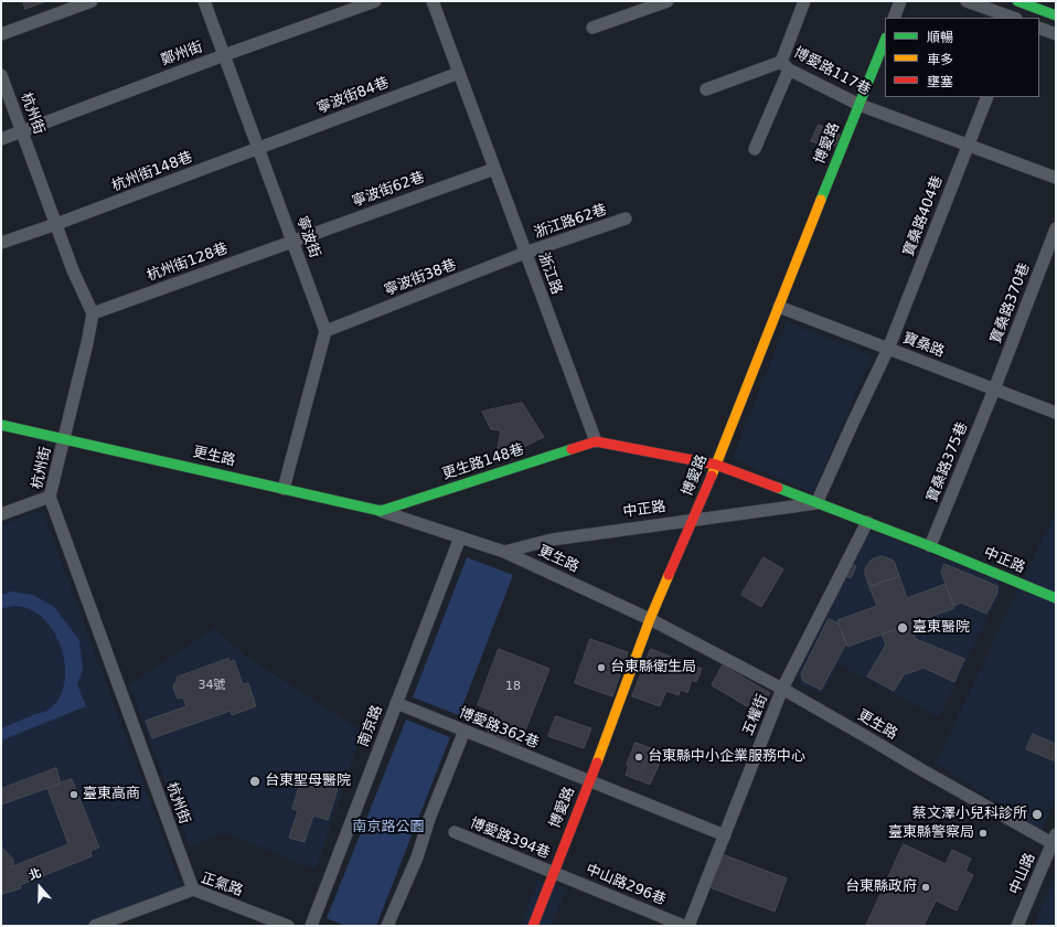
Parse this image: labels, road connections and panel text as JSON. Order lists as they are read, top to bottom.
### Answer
{
  "streets": {
    "street": [
      "鄭州街",
      "博愛路117巷",
      "寧波街84巷",
      "杭州街",
      "博愛路",
      "杭州街148巷",
      "寧波街62巷",
      "寶桑路404巷",
      "浙江路62巷",
      "寧波街",
      "杭州街128巷",
      "浙江路",
      "寧波街38巷",
      "寶桑路370巷",
      "寶桑路",
      "更生路",
      "更生路148巷",
      "寶桑路375巷",
      "中正路",
      "五權街",
      "南京路",
      "博愛路362巷",
      "博愛路394巷",
      "中山路",
      "正氣路",
      "中山路296巷"
    ]
  },
  "crossings": [
    ["鄭州街", "杭州街"],
    ["鄭州街", "寧波街"],
    ["博愛路117巷", "博愛路"],
    ["博愛路117巷", "寶桑路404巷"],
    ["寧波街84巷", "杭州街148巷"],
    ["寧波街84巷", "寧波街"],
    ["寧波街84巷", "浙江路"],
    ["杭州街", "杭州街148巷"],
    ["杭州街", "杭州街128巷"],
    ["杭州街", "更生路"],
    ["杭州街", "正氣路"],
    ["博愛路", "寶桑路"],
    ["博愛路", "更生路"],
    ["博愛路", "中正路"],
    ["博愛路", "博愛路362巷"],
    ["博愛路", "博愛路394巷"],
    ["博愛路", "中山路296巷"],
    ["杭州街148巷", "寧波街"],
    ["寧波街62巷", "寧波街"],
    ["寧波街62巷", "杭州街128巷"],
    ["寧波街62巷", "浙江路"],
    ["寶桑路404巷", "寶桑路"],
    ["寶桑路404巷", "中正路"],
    ["浙江路62巷", "浙江路"],
    ["浙江路62巷", "寧波街38巷"],
    ["寧波街", "杭州街128巷"],
    ["寧波街", "寧波街38巷"],
    ["浙江路", "寧波街38巷"],
    ["浙江路", "更生路148巷"],
    ["寶桑路370巷", "寶桑路"],
    ["寶桑路370巷", "寶桑路375巷"],
    ["寶桑路", "寶桑路375巷"],
    ["更生路", "更生路148巷"],
    ["更生路", "中正路"],
    ["更生路", "五權街"],
    ["更生路", "南京路"],
    ["更生路", "中山路"],
    ["寶桑路375巷", "中正路"],
    ["中正路", "五權街"],
    ["五權街", "博愛路362巷"],
    ["南京路", "博愛路362巷"],
    ["博愛路394巷", "中山路296巷"]
  ],
  "parks": ["南京路公園"],
  "places": [
    "臺東醫院",
    "台東縣衛生局",
    "台東縣中小企業服務中心",
    "台東聖母醫院",
    "臺東高商",
    "蔡文澤小兒科診所",
    "臺東縣警察局",
    "台東縣政府"
  ],
  "house_numbers": ["34號", "18"],
  "legend": ["順暢", "車多", "壅塞"],
  "north": "top"
}
